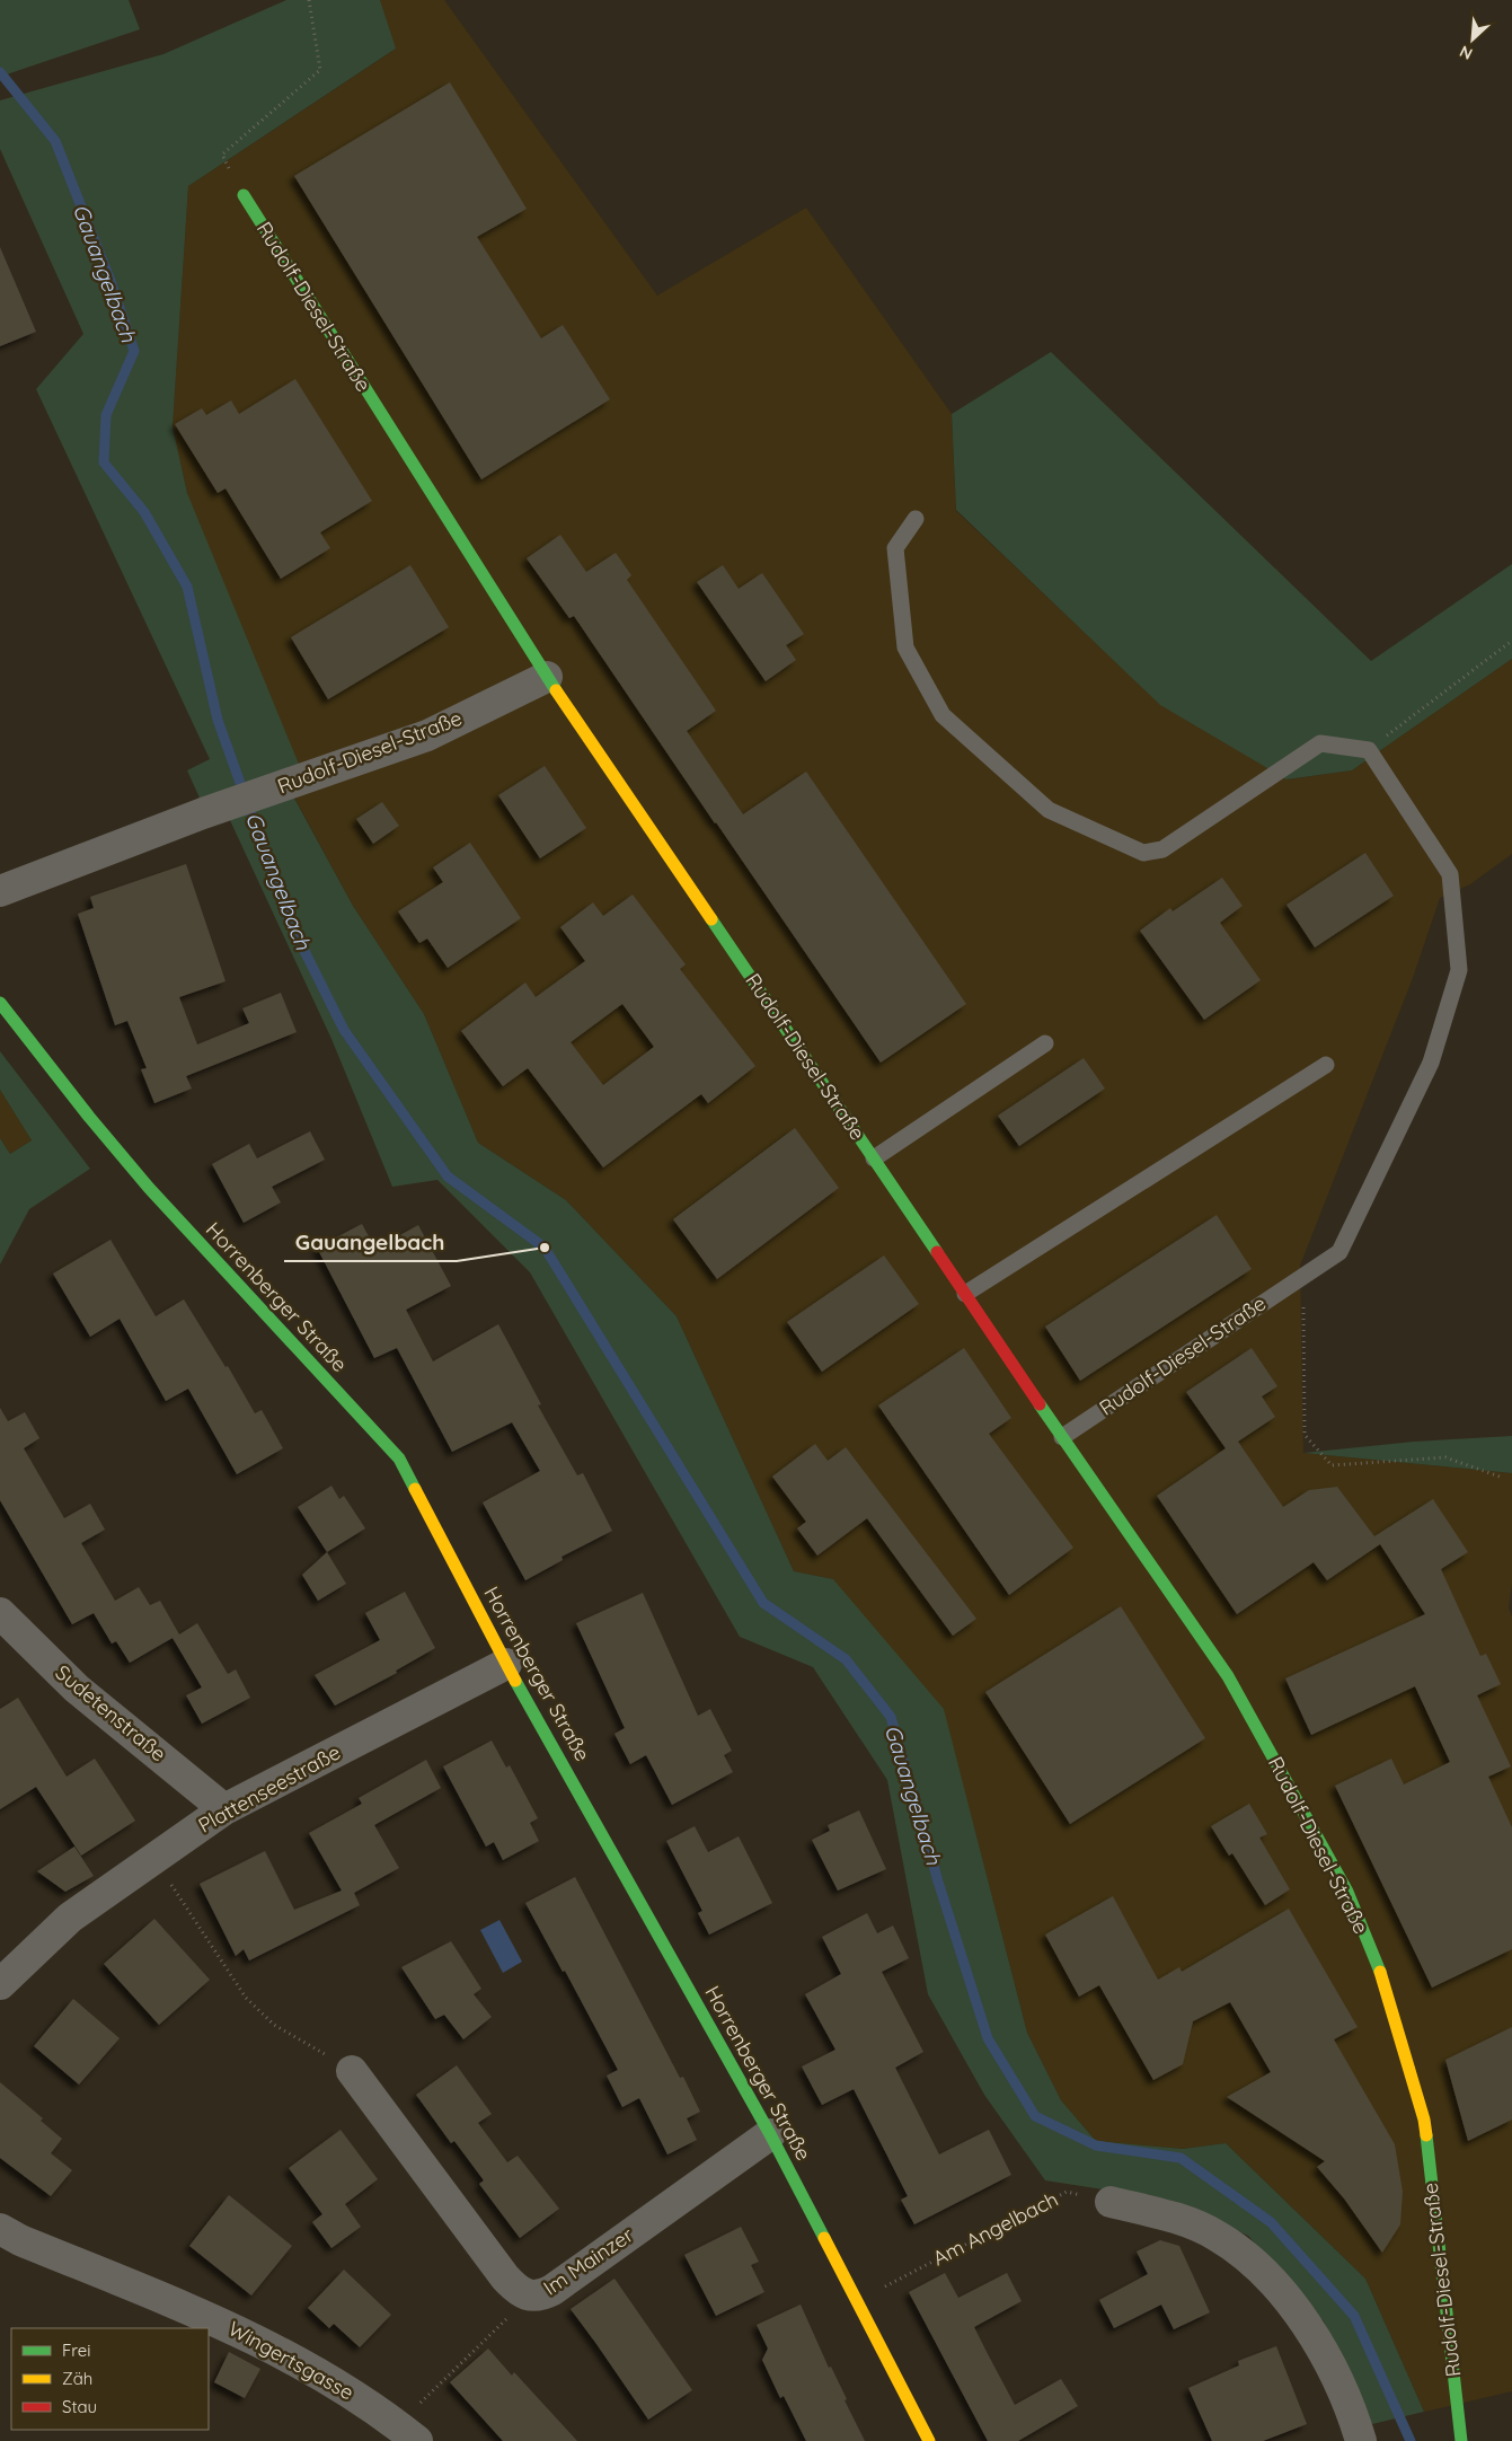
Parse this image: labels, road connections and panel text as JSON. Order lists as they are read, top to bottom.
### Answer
{
  "streets": {
    "street": [
      "Rudolf-Diesel-Straße",
      "Horrenberger Straße",
      "Sudetenstraße",
      "Plattenseestraße",
      "Im Mainzer",
      "Wingertsgasse"
    ],
    "path": ["Am Angelbach"]
  },
  "crossings": [
    ["Horrenberger Straße", "Plattenseestraße"],
    ["Horrenberger Straße", "Am Angelbach"],
    ["Horrenberger Straße", "Im Mainzer"],
    ["Sudetenstraße", "Plattenseestraße"]
  ],
  "water": ["Gauangelbach"],
  "places": ["Gauangelbach"],
  "legend": ["Frei", "Zäh", "Stau"],
  "north": "bottom left"
}
